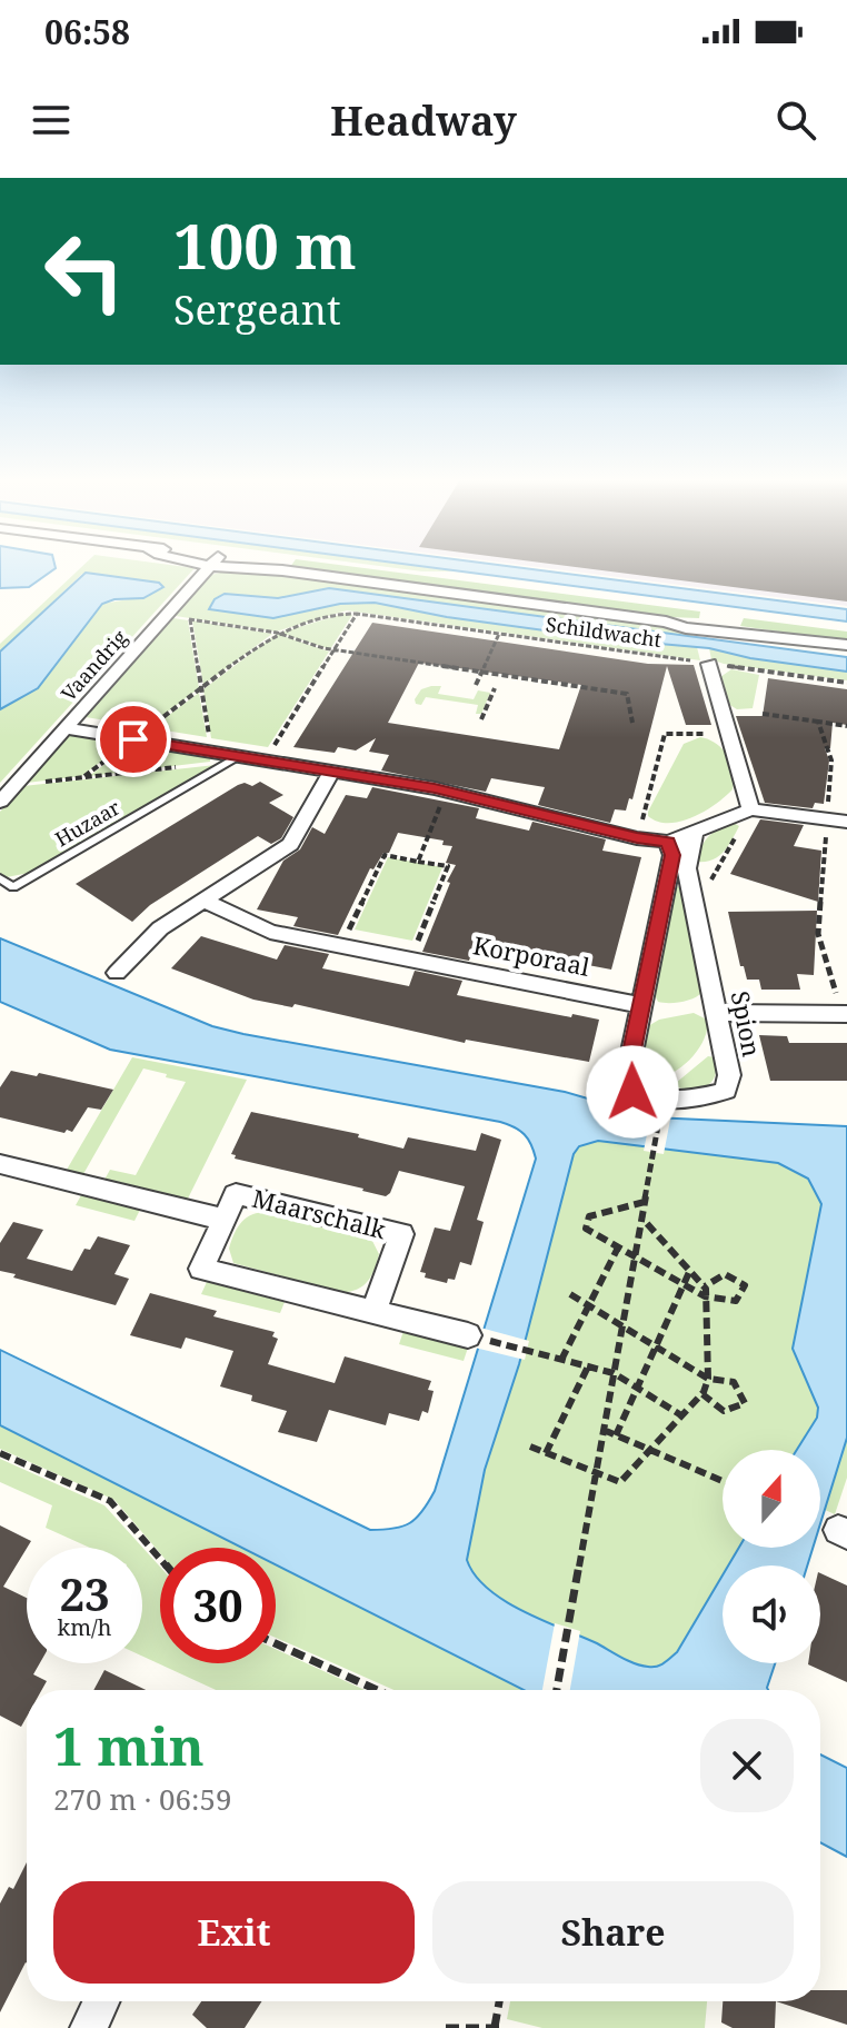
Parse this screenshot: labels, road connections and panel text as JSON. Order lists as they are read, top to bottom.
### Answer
{
  "streets": {
    "street": [
      "Vaandrig",
      "Korporaal",
      "Spion",
      "Maarschalk"
    ],
    "lane": ["Huzaar"],
    "path": ["Schildwacht"]
  },
  "crossings": [
    ["Korporaal", "Spion"]
  ],
  "north": "top",
  "page": {
    "status": "06:58",
    "header": "Headway",
    "turn": ["100 m", "Sergeant"],
    "speed": "23 km/h",
    "limit": "30",
    "heading": ["1 min", "270 m · 06:59"],
    "buttons": ["Exit", "Share"]
  }
}
